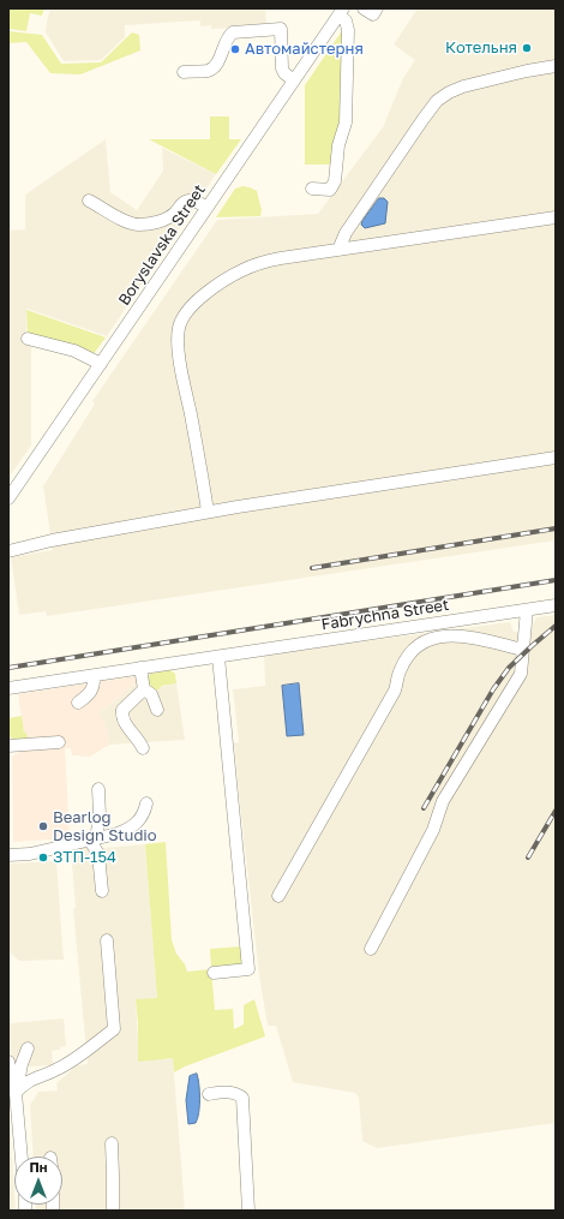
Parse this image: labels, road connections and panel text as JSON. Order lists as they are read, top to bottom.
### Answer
{
  "streets": {
    "street": ["Boryslavska Street", "Fabrychna Street"]
  },
  "places": [
    "Котельня",
    "Автомайстерня",
    "Bearlog Design Studio",
    "ЗТП-154"
  ],
  "north": "top"
}
